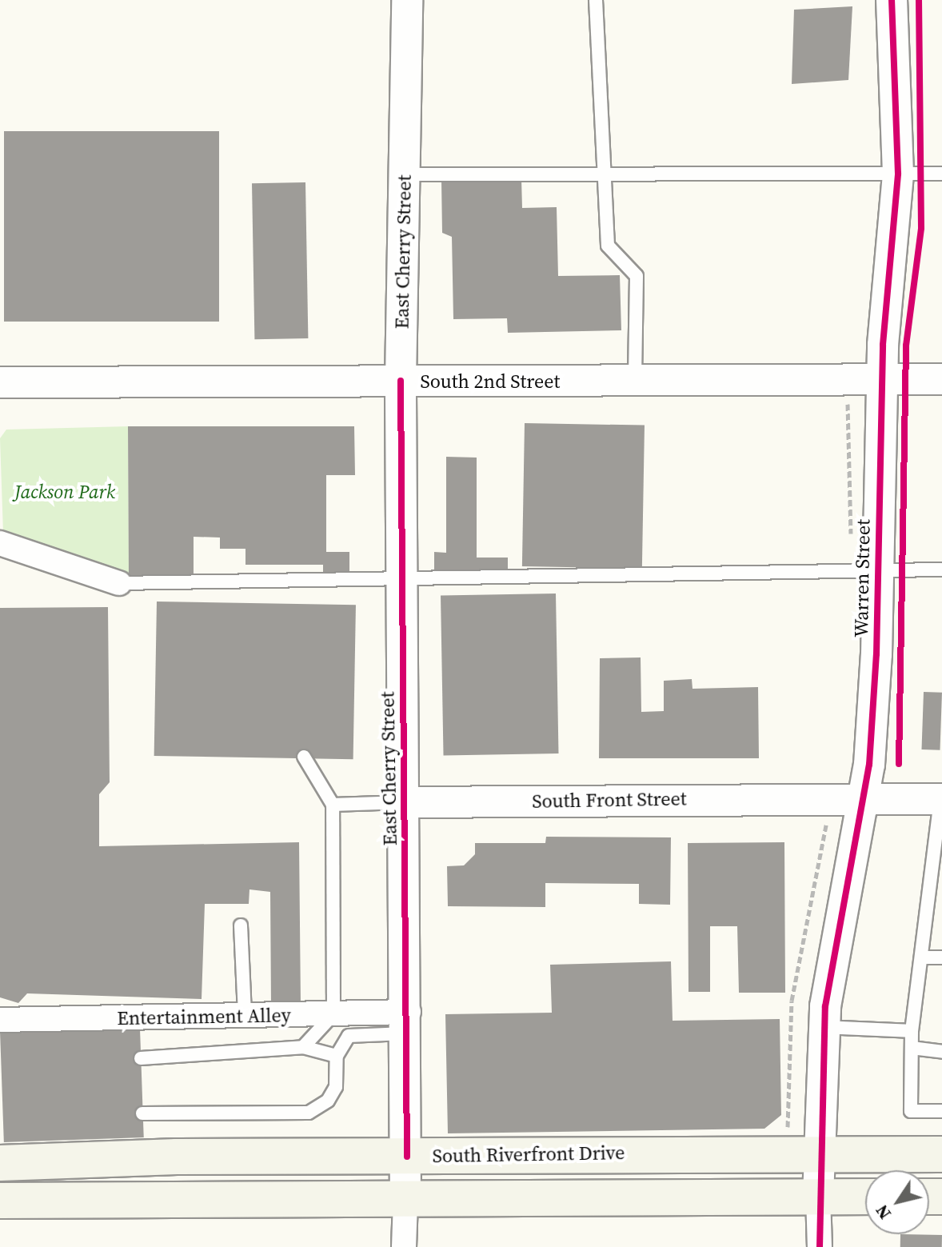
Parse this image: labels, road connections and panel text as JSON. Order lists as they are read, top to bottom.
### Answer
{
  "streets": {
    "main road": ["South Riverfront Drive"],
    "street": [
      "East Cherry Street",
      "South 2nd Street",
      "Warren Street",
      "South Front Street",
      "Entertainment Alley"
    ]
  },
  "crossings": [
    ["East Cherry Street", "South 2nd Street"],
    ["East Cherry Street", "South Front Street"],
    ["East Cherry Street", "Entertainment Alley"],
    ["East Cherry Street", "South Riverfront Drive"],
    ["South 2nd Street", "Warren Street"],
    ["Warren Street", "South Front Street"],
    ["Warren Street", "South Riverfront Drive"]
  ],
  "parks": ["Jackson Park"],
  "north": "bottom left"
}
